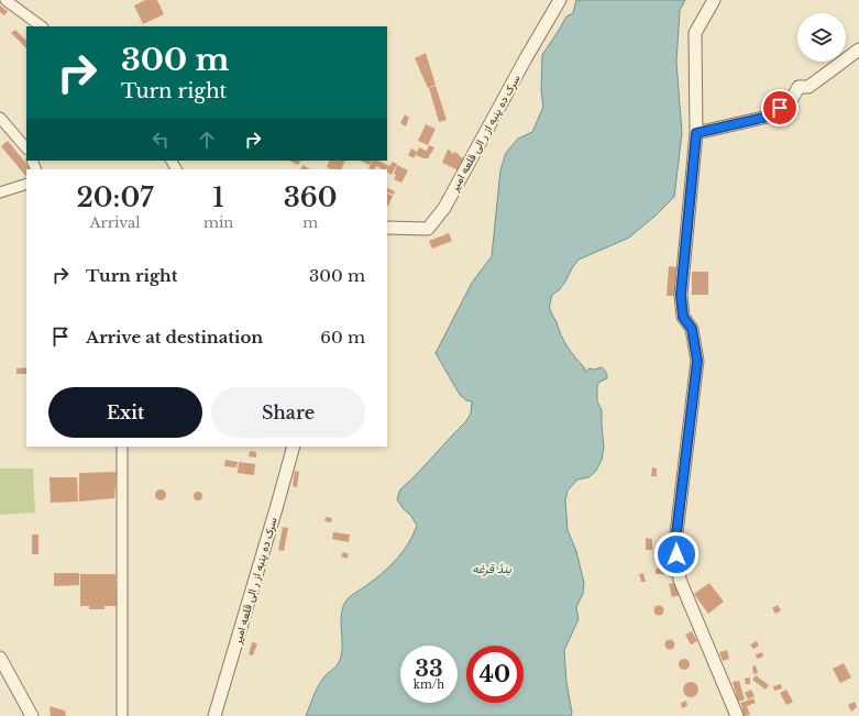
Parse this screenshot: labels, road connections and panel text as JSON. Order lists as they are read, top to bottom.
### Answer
{
  "streets": {
    "street": ["سرک ده پنبه از ر الی قلعه امیر"]
  },
  "water": ["بندٔ قرغه"],
  "page": {
    "turn": ["300 m", "Turn right"],
    "eta": [
      "20:07",
      "Arrival",
      "1",
      "min",
      "360",
      "m"
    ],
    "list": [
      {
        "name": "Turn right",
        "value": "300 m"
      },
      {
        "name": "Arrive at destination",
        "value": "60 m"
      }
    ],
    "buttons": ["Exit", "Share"],
    "speed": "33 km/h",
    "limit": "40"
  }
}
